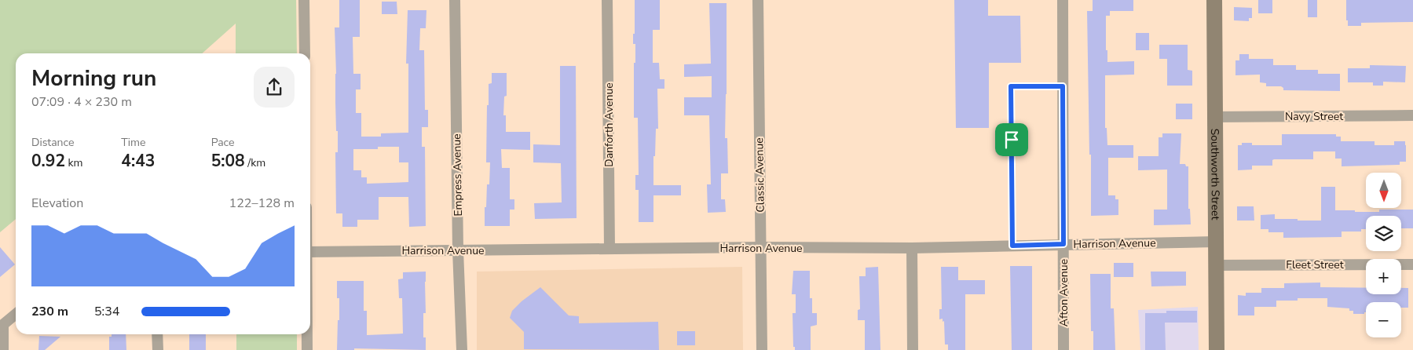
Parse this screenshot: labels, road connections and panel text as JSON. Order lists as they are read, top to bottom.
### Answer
{
  "streets": {
    "main road": ["Southworth Street"],
    "street": [
      "Navy Street",
      "Danforth Avenue",
      "Empress Avenue",
      "Classic Avenue",
      "Harrison Avenue",
      "Fleet Street",
      "Afton Avenue"
    ]
  },
  "crossings": [
    ["Navy Street", "Southworth Street"],
    ["Danforth Avenue", "Harrison Avenue"],
    ["Empress Avenue", "Harrison Avenue"],
    ["Classic Avenue", "Harrison Avenue"],
    ["Southworth Street", "Harrison Avenue"],
    ["Southworth Street", "Fleet Street"],
    ["Harrison Avenue", "Afton Avenue"]
  ],
  "north": "bottom",
  "page": {
    "heading": ["Morning run", "07:09 · 4 × 230 m"],
    "stats": [
      ["Distance", "0.92 km"],
      ["Time", "4:43"],
      ["Pace", "5:08 /km"]
    ],
    "map_buttons": ["+", "−"],
    "chart": ["Elevation", "122–128 m"],
    "list": [
      {
        "name": "230 m",
        "note": "5:34"
      }
    ]
  }
}
